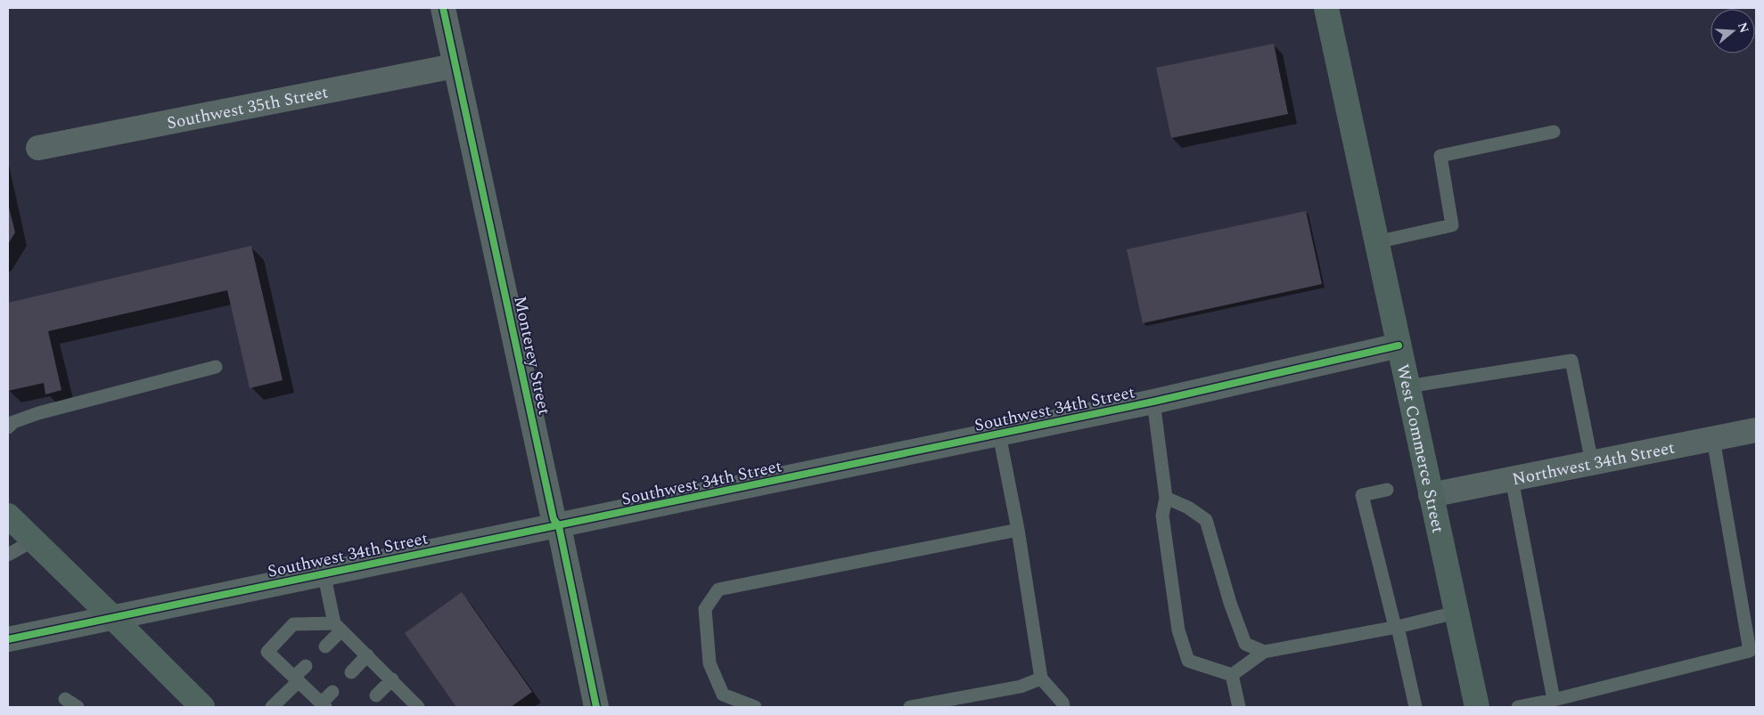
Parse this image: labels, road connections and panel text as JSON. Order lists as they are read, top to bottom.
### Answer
{
  "streets": {
    "main road": ["West Commerce Street"],
    "street": [
      "Southwest 35th Street",
      "Monterey Street",
      "Southwest 34th Street",
      "Northwest 34th Street"
    ]
  },
  "crossings": [
    ["Southwest 35th Street", "Monterey Street"],
    ["Monterey Street", "Southwest 34th Street"],
    ["Southwest 34th Street", "West Commerce Street"],
    ["West Commerce Street", "Northwest 34th Street"]
  ],
  "north": "right"
}
